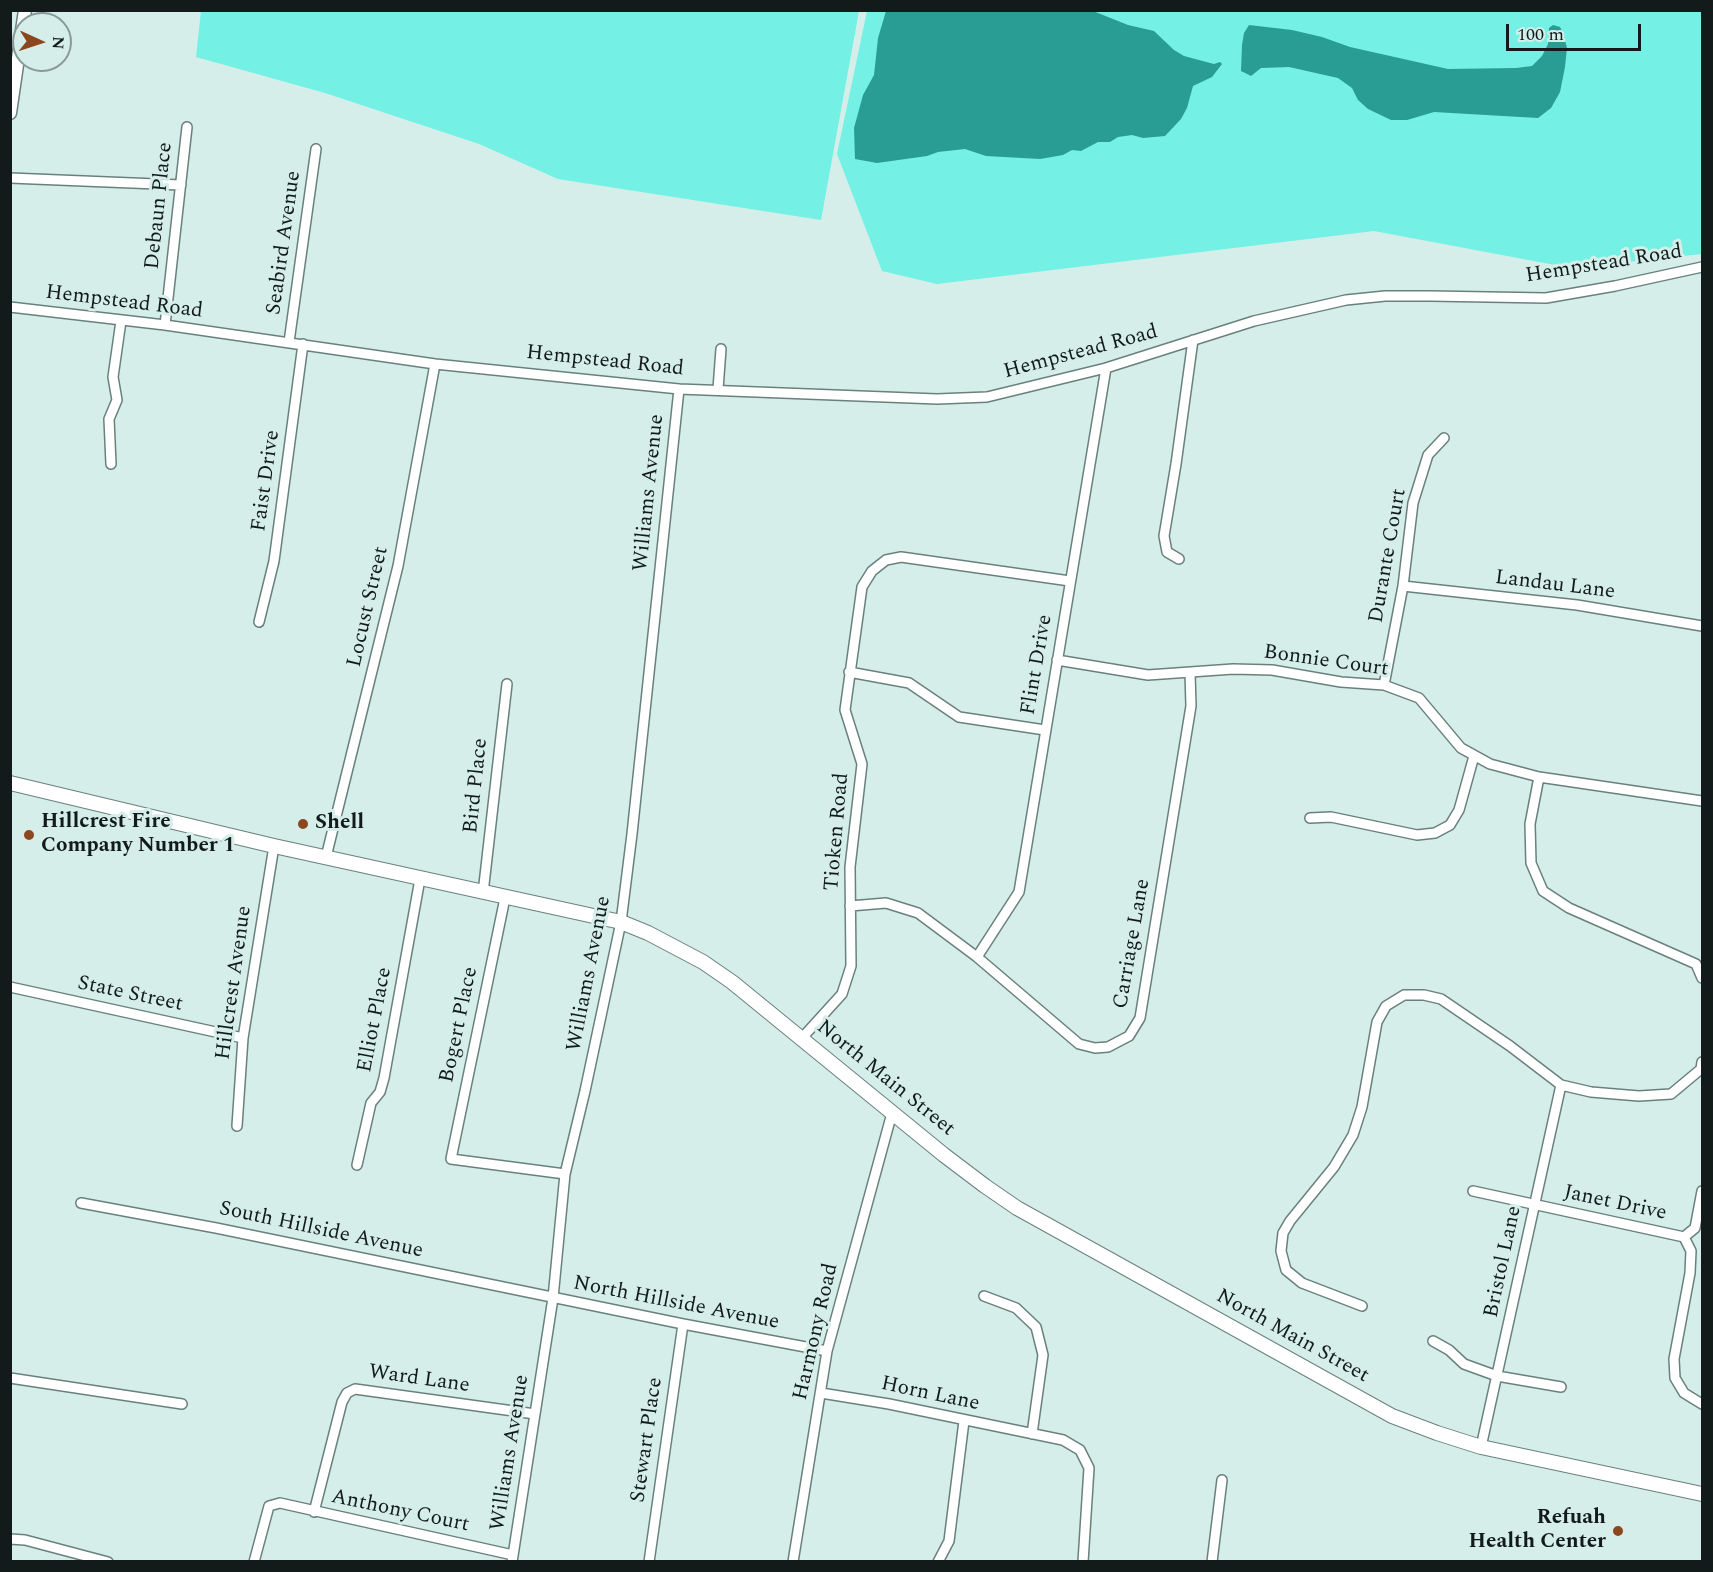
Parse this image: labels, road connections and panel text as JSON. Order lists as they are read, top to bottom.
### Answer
{
  "streets": {
    "main road": ["North Main Street"],
    "street": [
      "Debaun Place",
      "Seabird Avenue",
      "Hempstead Road",
      "Faist Drive",
      "Williams Avenue",
      "Durante Court",
      "Landau Lane",
      "Locust Street",
      "Bonnie Court",
      "Flint Drive",
      "Bird Place",
      "Tioken Road",
      "Carriage Lane",
      "Hillcrest Avenue",
      "State Street",
      "Elliot Place",
      "Bogert Place",
      "Janet Drive",
      "South Hillside Avenue",
      "Bristol Lane",
      "North Hillside Avenue",
      "Harmony Road",
      "Ward Lane",
      "Horn Lane",
      "Stewart Place",
      "Anthony Court"
    ]
  },
  "crossings": [
    ["Debaun Place", "Hempstead Road"],
    ["Seabird Avenue", "Hempstead Road"],
    ["Hempstead Road", "Faist Drive"],
    ["Hempstead Road", "Williams Avenue"],
    ["Hempstead Road", "Locust Street"],
    ["Hempstead Road", "Flint Drive"],
    ["Williams Avenue", "Bogert Place"],
    ["Williams Avenue", "North Main Street"],
    ["Williams Avenue", "South Hillside Avenue"],
    ["Williams Avenue", "North Hillside Avenue"],
    ["Williams Avenue", "Ward Lane"],
    ["Williams Avenue", "Anthony Court"],
    ["Durante Court", "Landau Lane"],
    ["Durante Court", "Bonnie Court"],
    ["Locust Street", "North Main Street"],
    ["Bonnie Court", "Flint Drive"],
    ["Bonnie Court", "Carriage Lane"],
    ["Flint Drive", "Tioken Road"],
    ["Flint Drive", "Carriage Lane"],
    ["Bird Place", "North Main Street"],
    ["Tioken Road", "Carriage Lane"],
    ["Tioken Road", "North Main Street"],
    ["Hillcrest Avenue", "State Street"],
    ["Hillcrest Avenue", "North Main Street"],
    ["Elliot Place", "North Main Street"],
    ["Bogert Place", "North Main Street"],
    ["North Main Street", "Bristol Lane"],
    ["North Main Street", "Harmony Road"],
    ["Janet Drive", "Bristol Lane"],
    ["South Hillside Avenue", "North Hillside Avenue"],
    ["North Hillside Avenue", "Harmony Road"],
    ["North Hillside Avenue", "Stewart Place"],
    ["Harmony Road", "Horn Lane"],
    ["Ward Lane", "Anthony Court"]
  ],
  "places": ["Shell", "Hillcrest Fire Company Number 1", "Refuah Health Center"],
  "scale_bar": "100 m",
  "north": "right"
}
